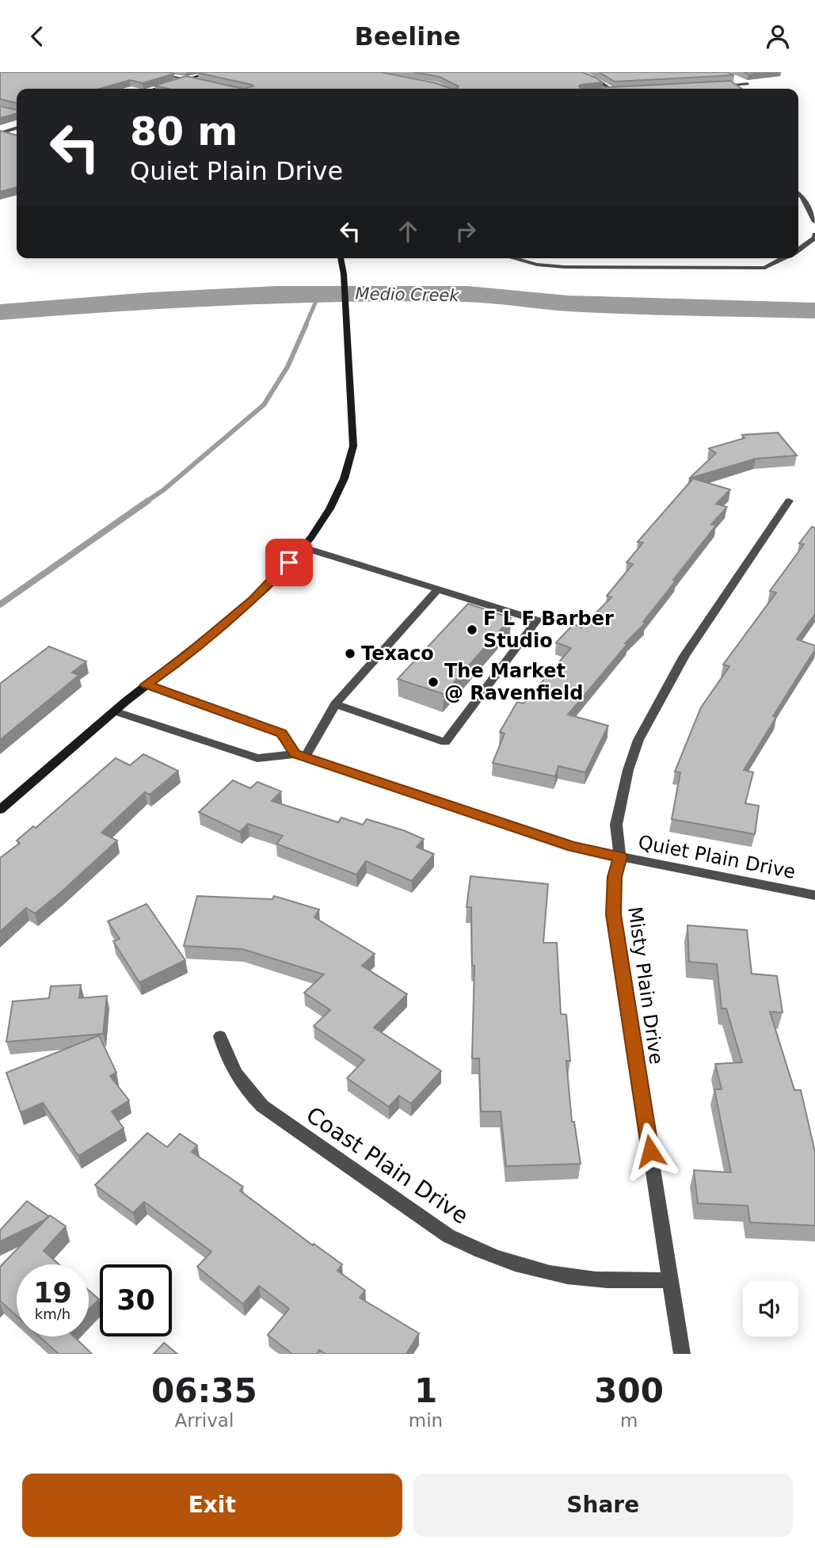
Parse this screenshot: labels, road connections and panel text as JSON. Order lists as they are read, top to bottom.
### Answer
{
  "streets": {
    "street": ["Quiet Plain Drive", "Misty Plain Drive", "Coast Plain Drive"]
  },
  "crossings": [
    ["Quiet Plain Drive", "Misty Plain Drive"],
    ["Misty Plain Drive", "Coast Plain Drive"]
  ],
  "water": ["Medio Creek"],
  "places": ["F L F Barber Studio", "Texaco", "The Market @ Ravenfield"],
  "page": {
    "header": "Beeline",
    "turn": ["80 m", "Quiet Plain Drive"],
    "speed": "19 km/h",
    "limit": "30",
    "eta": [
      "06:35",
      "Arrival",
      "1",
      "min",
      "300",
      "m"
    ],
    "buttons": ["Exit", "Share"]
  }
}
